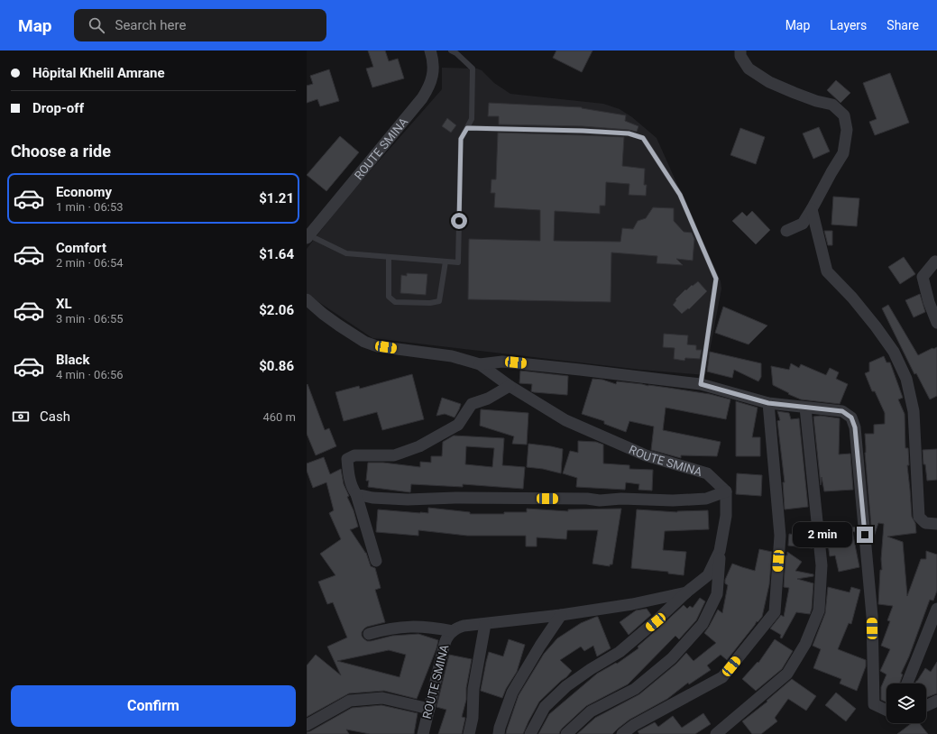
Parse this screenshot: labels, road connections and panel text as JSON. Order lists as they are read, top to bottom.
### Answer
{
  "streets": {
    "street": ["ROUTE SMINA"]
  },
  "page": {
    "header": "Map",
    "search": "Search here",
    "nav": ["Map", "Layers", "Share"],
    "banner": ["Hôpital Khelil Amrane", "Drop-off"],
    "heading": "Choose a ride",
    "list": [
      {
        "name": "Economy",
        "note": "1 min · 06:53",
        "value": "$1.21"
      },
      {
        "name": "Comfort",
        "note": "2 min · 06:54",
        "value": "$1.64"
      },
      {
        "name": "XL",
        "note": "3 min · 06:55",
        "value": "$2.06"
      },
      {
        "name": "Black",
        "note": "4 min · 06:56",
        "value": "$0.86"
      }
    ],
    "pay": ["Cash", "460 m"],
    "bubble": "2 min",
    "buttons": "Confirm"
  }
}
